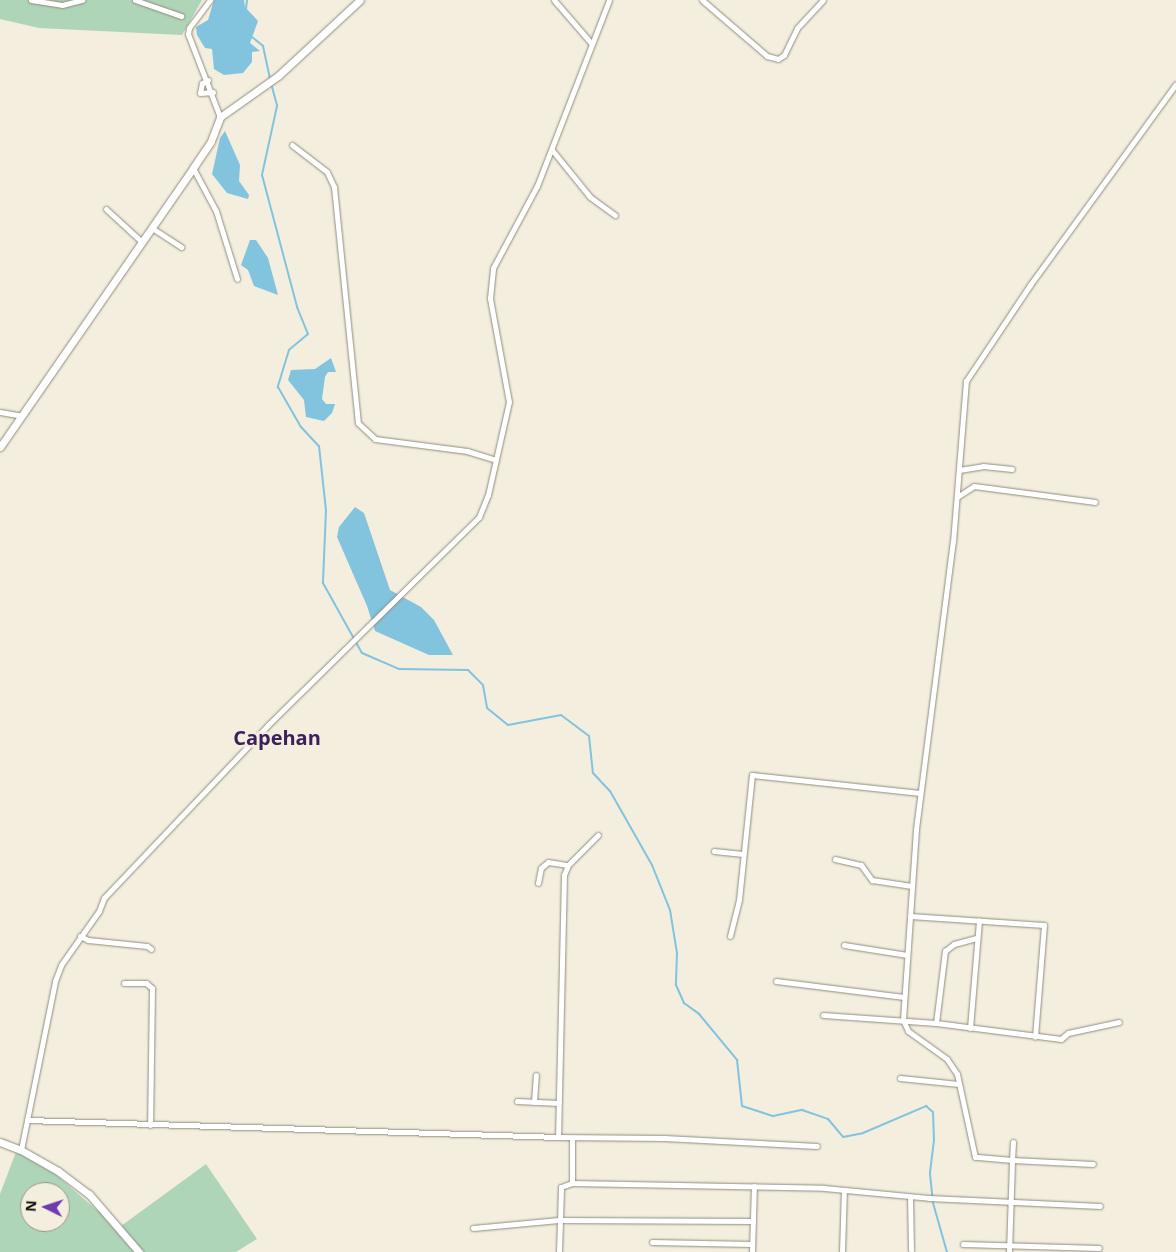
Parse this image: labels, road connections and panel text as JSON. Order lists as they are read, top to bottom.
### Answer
{
  "districts": ["Capehan"],
  "north": "left"
}
